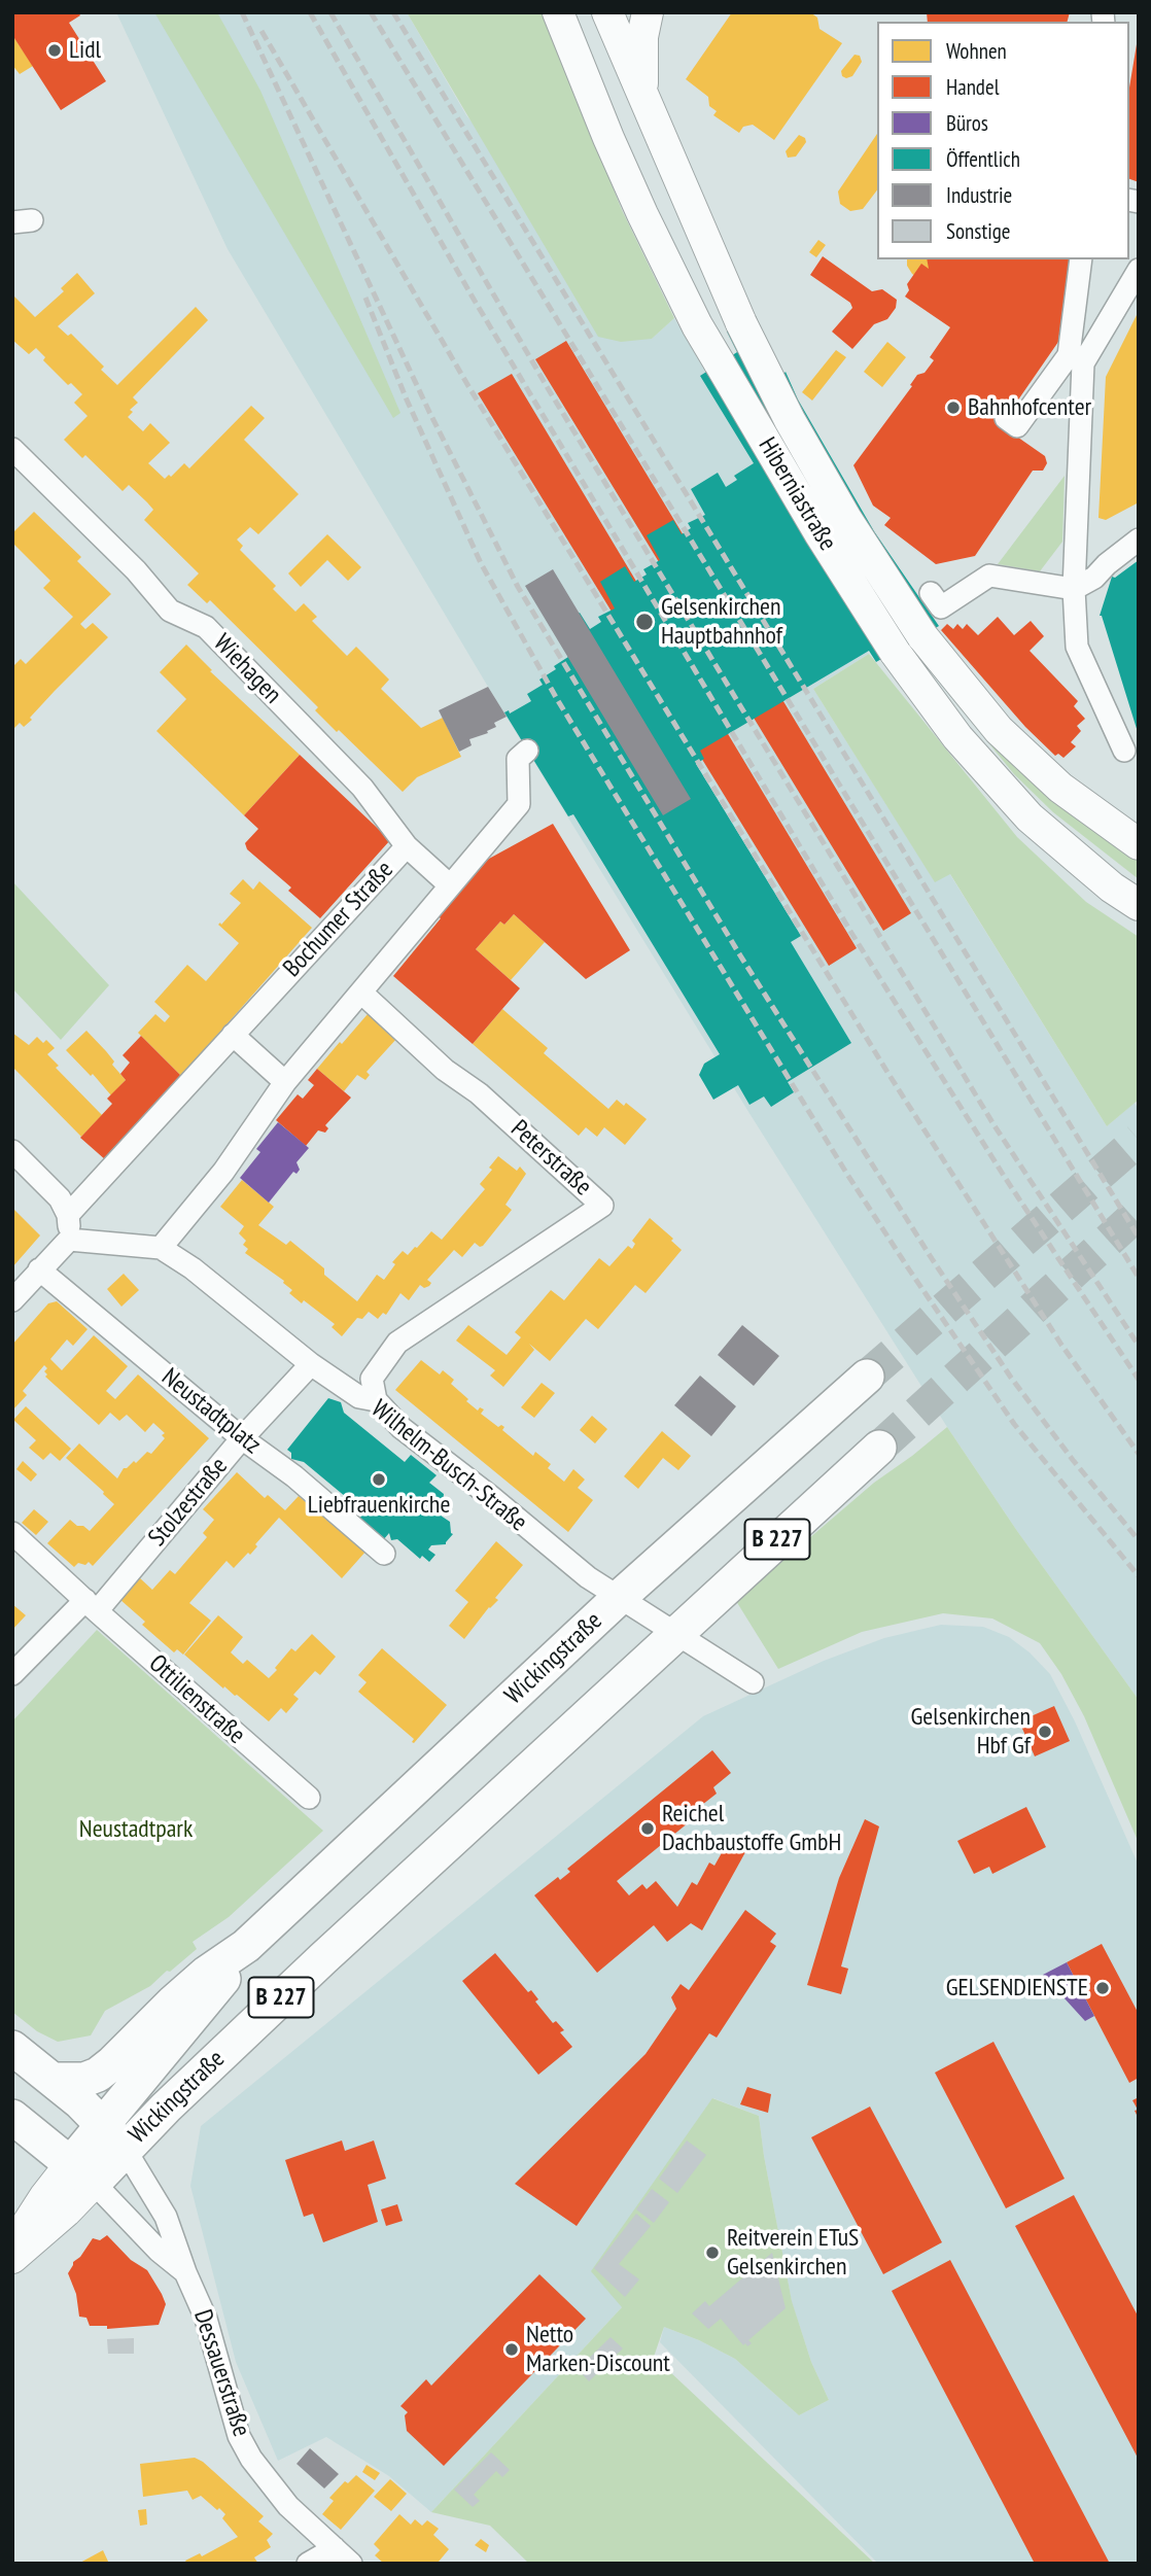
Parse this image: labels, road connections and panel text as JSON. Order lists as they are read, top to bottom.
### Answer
{
  "streets": {
    "main road": ["Hiberniastraße", "B 227", "Wickingstraße"],
    "street": [
      "Wiehagen",
      "Bochumer Straße",
      "Peterstraße",
      "Neustadtplatz",
      "Wilhelm-Busch-Straße",
      "Stolzestraße",
      "Ottilienstraße",
      "Dessauerstraße"
    ]
  },
  "crossings": [
    ["Wiehagen", "Bochumer Straße"],
    ["Peterstraße", "Wilhelm-Busch-Straße"],
    ["Neustadtplatz", "Stolzestraße"],
    ["Wilhelm-Busch-Straße", "Stolzestraße"],
    ["Wilhelm-Busch-Straße", "Wickingstraße"],
    ["Stolzestraße", "Ottilienstraße"],
    ["Wickingstraße", "Dessauerstraße"]
  ],
  "parks": ["Neustadtpark"],
  "places": [
    "Lidl",
    "Bahnhofcenter",
    "Gelsenkirchen Hauptbahnhof",
    "Liebfrauenkirche",
    "Gelsenkirchen Hbf Gf",
    "Reichel Dachbaustoffe GmbH",
    "GELSENDIENSTE",
    "Reitverein ETuS Gelsenkirchen",
    "Netto Marken-Discount"
  ],
  "legend": [
    "Wohnen",
    "Handel",
    "Büros",
    "Öffentlich",
    "Industrie",
    "Sonstige"
  ]
}
